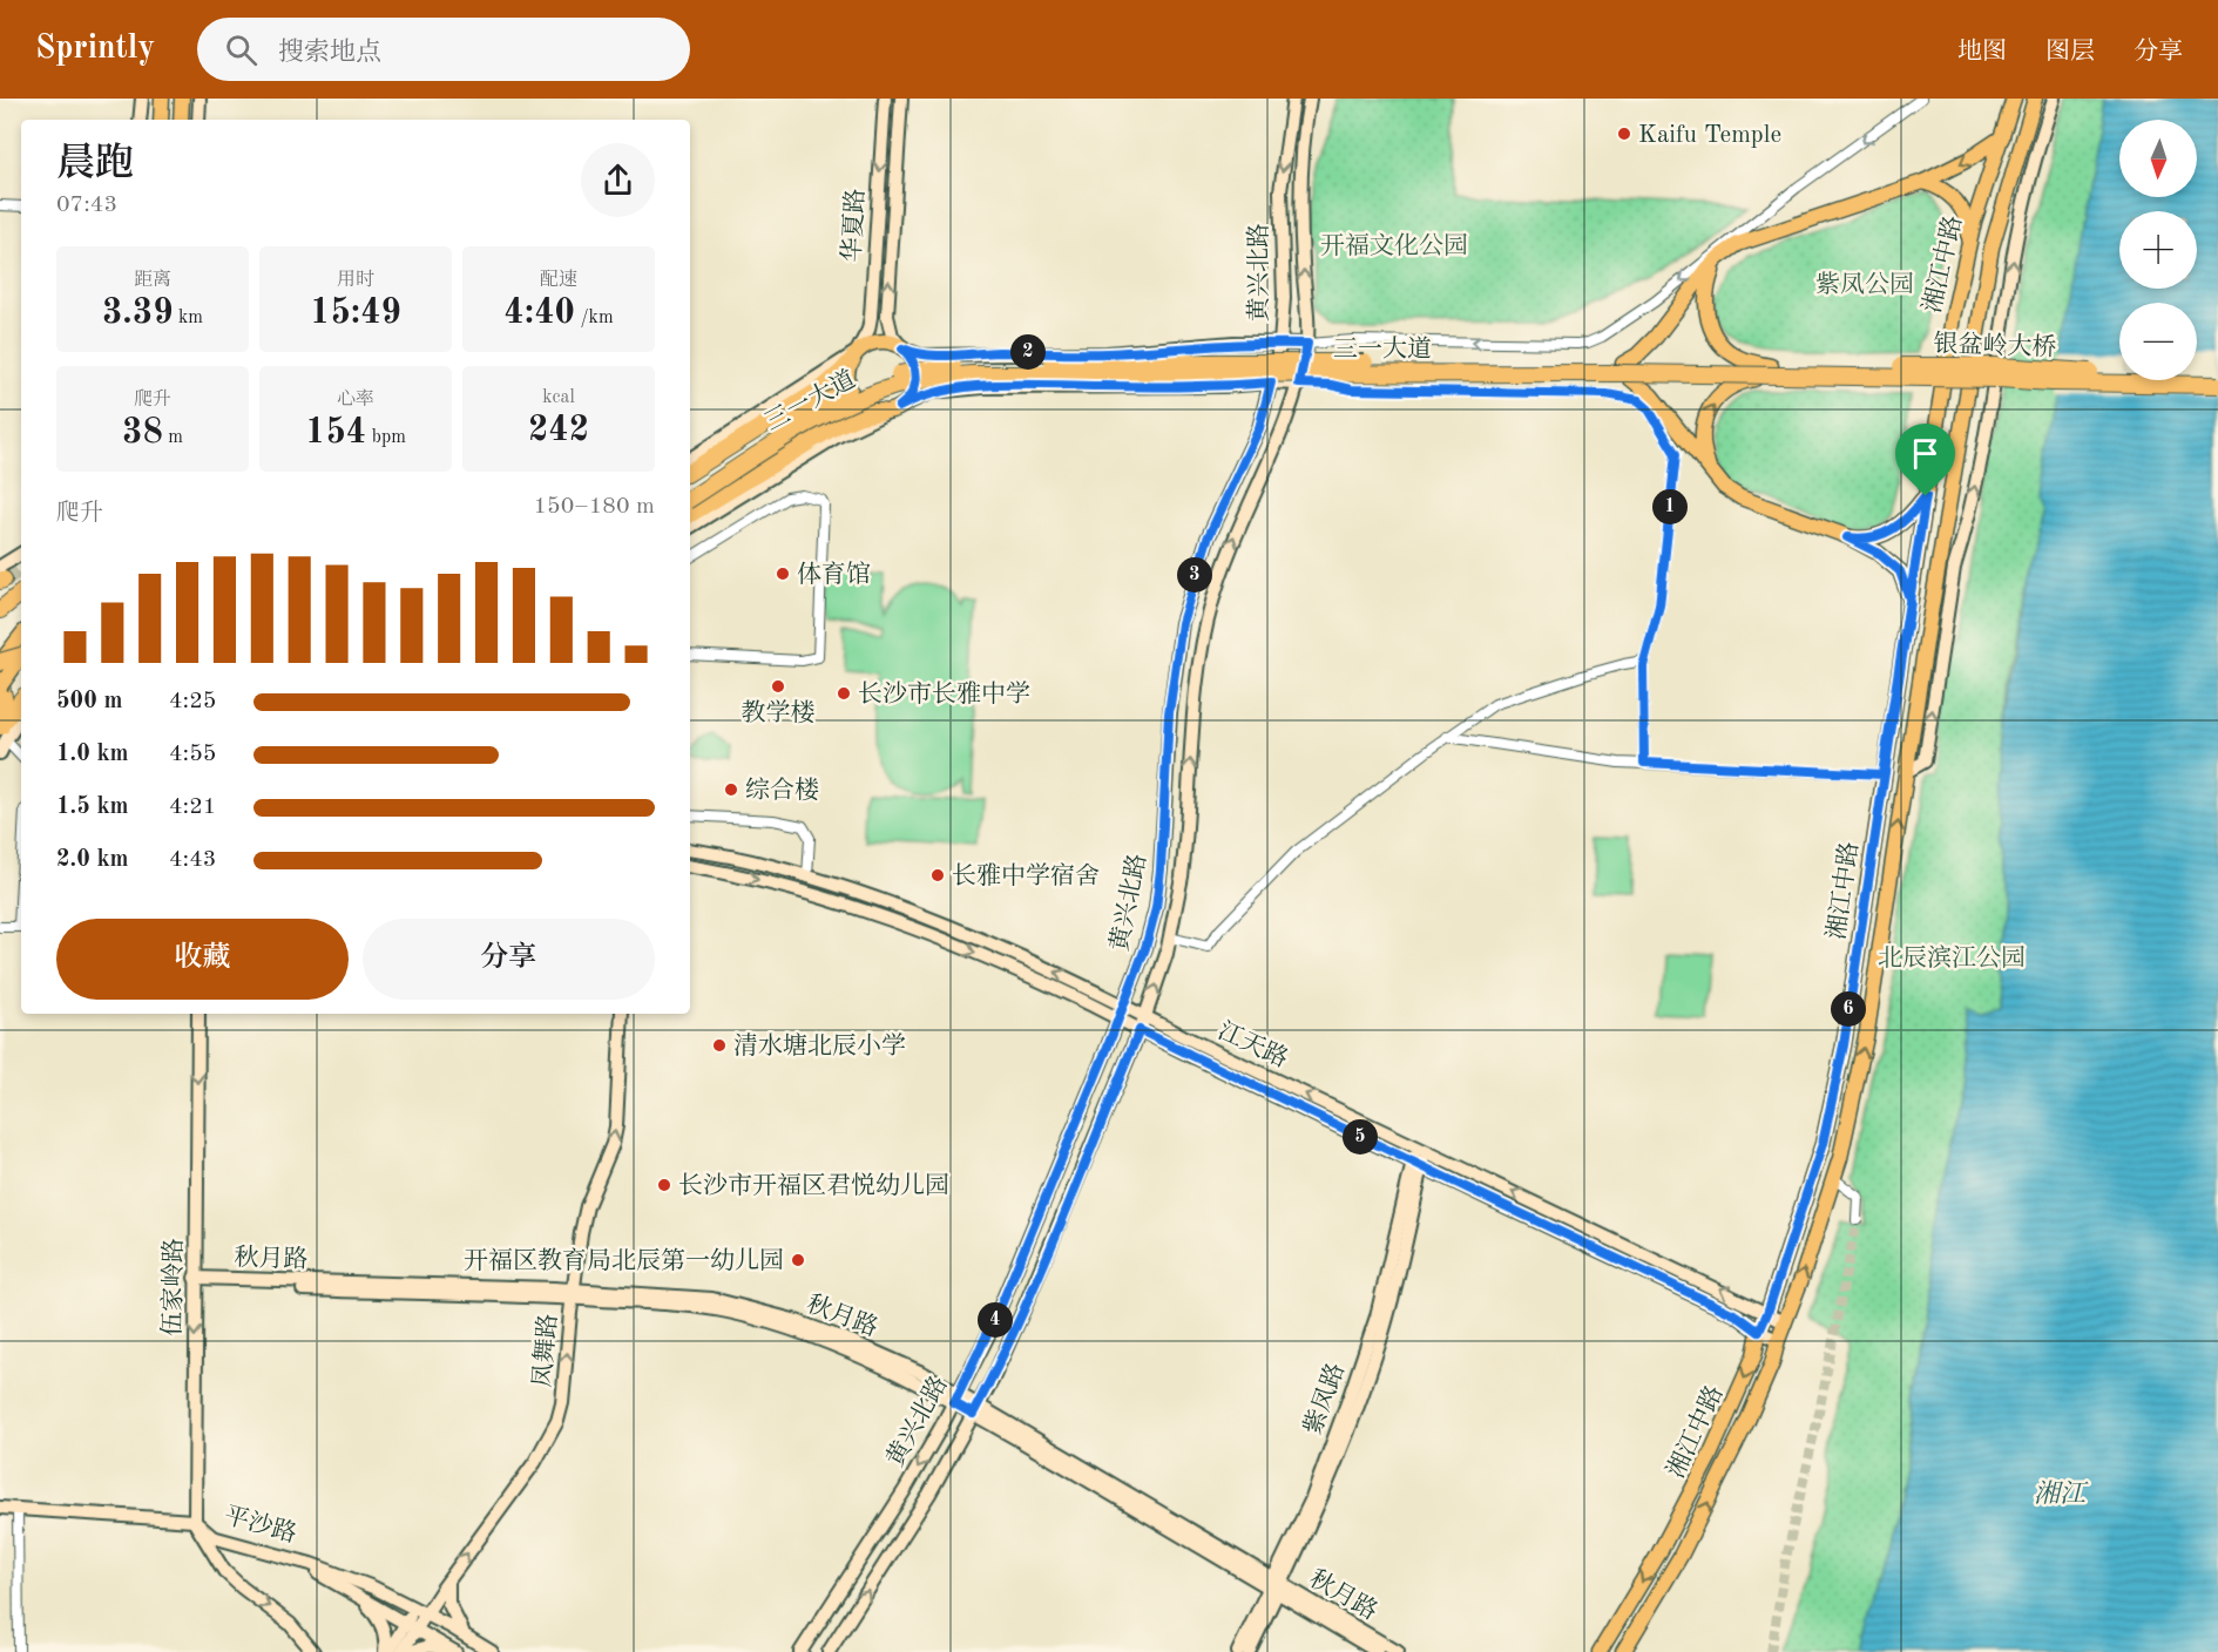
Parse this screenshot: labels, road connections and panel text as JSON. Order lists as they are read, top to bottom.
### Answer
{
  "streets": {
    "highway": ["银盆岭大桥", "三一大道"],
    "main road": ["湘江中路"],
    "street": [
      "华夏路",
      "黄兴北路",
      "江天路",
      "秋月路",
      "伍家岭路",
      "凤舞路",
      "紫凤路",
      "平沙路"
    ]
  },
  "crossings": [
    ["湘江中路", "江天路"],
    ["黄兴北路", "江天路"],
    ["黄兴北路", "秋月路"],
    ["银盆岭大桥", "三一大道"],
    ["江天路", "紫凤路"],
    ["秋月路", "伍家岭路"],
    ["秋月路", "凤舞路"],
    ["秋月路", "紫凤路"],
    ["伍家岭路", "平沙路"],
    ["凤舞路", "平沙路"]
  ],
  "one_way": ["伍家岭路", "凤舞路"],
  "water": ["湘江"],
  "parks": ["开福文化公园", "紫凤公园", "北辰滨江公园"],
  "places": [
    "Kaifu Temple",
    "体育馆",
    "教学楼",
    "长沙市长雅中学",
    "综合楼",
    "长雅中学宿舍",
    "清水塘北辰小学",
    "长沙市开福区君悦幼儿园",
    "开福区教育局北辰第一幼儿园"
  ],
  "north": "bottom",
  "page": {
    "header": "Sprintly",
    "search": "搜索地点",
    "nav": ["地图", "图层", "分享"],
    "map_buttons": ["+", "−"],
    "heading": ["晨跑", "07:43"],
    "stats": [
      ["距离", "3.39 km"],
      ["用时", "15:49"],
      ["配速", "4:40 /km"],
      ["爬升", "38 m"],
      ["心率", "154 bpm"],
      ["kcal", "242"]
    ],
    "pins": [
      "2",
      "1",
      "3",
      "6",
      "5",
      "4"
    ],
    "chart": ["爬升", "150–180 m"],
    "list": [
      {
        "name": "500 m",
        "note": "4:25"
      },
      {
        "name": "1.0 km",
        "note": "4:55"
      },
      {
        "name": "1.5 km",
        "note": "4:21"
      },
      {
        "name": "2.0 km",
        "note": "4:43"
      }
    ],
    "buttons": ["收藏", "分享"]
  }
}
